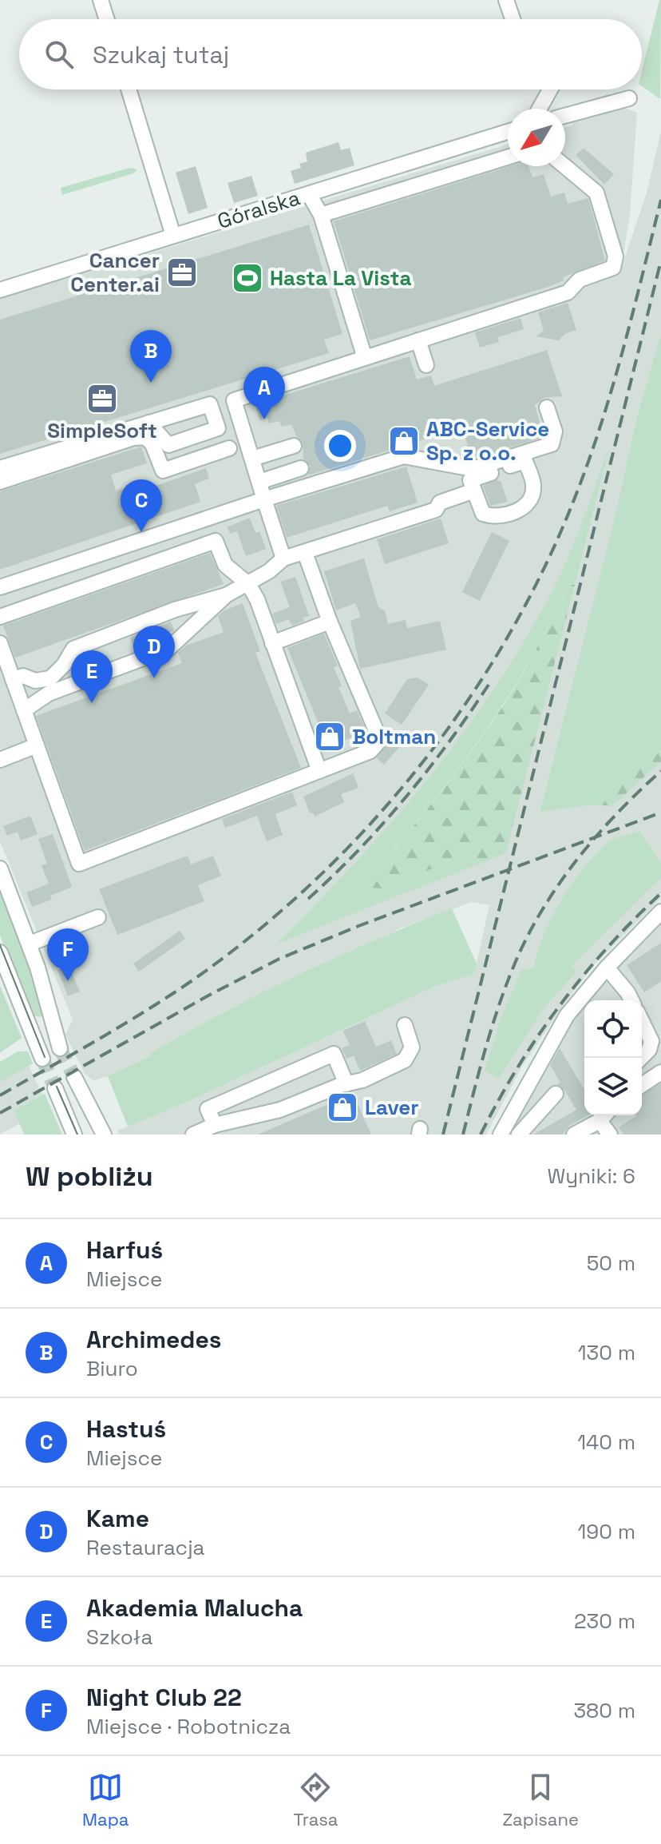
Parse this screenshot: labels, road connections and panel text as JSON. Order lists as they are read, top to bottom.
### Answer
{
  "streets": {
    "street": ["Góralska"]
  },
  "places": {
    "office": ["Cancer Center.ai", "SimpleSoft"],
    "sports": ["Hasta La Vista"],
    "shop": ["ABC-Service Sp. z o.o.", "Boltman", "Laver"]
  },
  "north": "bottom left",
  "page": {
    "search": "Szukaj tutaj",
    "pins": [
      "B",
      "A",
      "C",
      "D",
      "E",
      "F"
    ],
    "heading": ["W pobliżu", "Wyniki: 6"],
    "list": [
      {
        "mark": "A",
        "name": "Harfuś",
        "note": "Miejsce",
        "value": "50 m"
      },
      {
        "mark": "B",
        "name": "Archimedes",
        "note": "Biuro",
        "value": "130 m"
      },
      {
        "mark": "C",
        "name": "Hastuś",
        "note": "Miejsce",
        "value": "140 m"
      },
      {
        "mark": "D",
        "name": "Kame",
        "note": "Restauracja",
        "value": "190 m"
      },
      {
        "mark": "E",
        "name": "Akademia Malucha",
        "note": "Szkoła",
        "value": "230 m"
      },
      {
        "mark": "F",
        "name": "Night Club 22",
        "note": "Miejsce · Robotnicza",
        "value": "380 m"
      }
    ],
    "nav": ["Mapa", "Trasa", "Zapisane"]
  }
}
